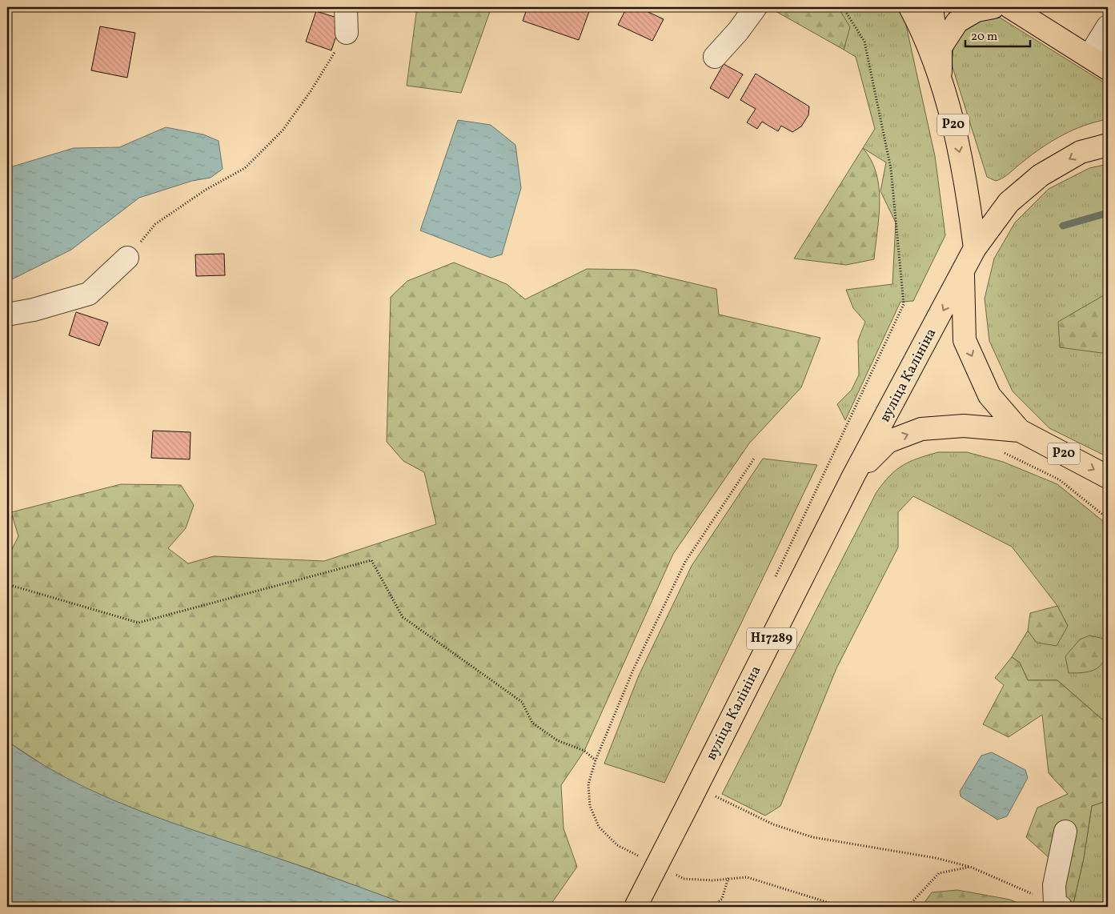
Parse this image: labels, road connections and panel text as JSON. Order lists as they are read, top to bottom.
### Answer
{
  "streets": {
    "main road": ["Р20", "вуліца Калініна", "Н17289"]
  },
  "crossings": [
    ["Р20", "вуліца Калініна"]
  ],
  "scale_bar": "20 m"
}
